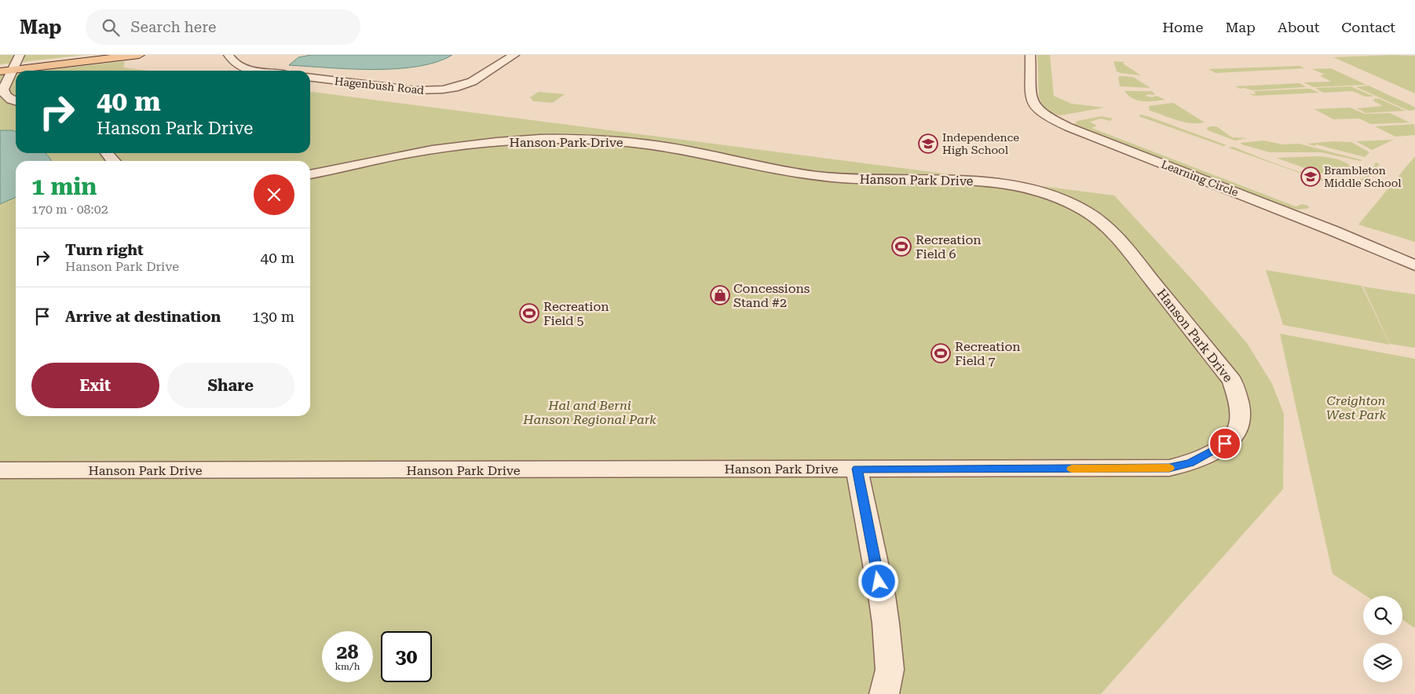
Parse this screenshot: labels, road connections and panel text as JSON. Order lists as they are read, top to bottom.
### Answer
{
  "streets": {
    "street": ["Hagenbush Road", "Hanson Park Drive", "Learning Circle"]
  },
  "parks": ["Creighton West Park", "Hal and Berni Hanson Regional Park"],
  "places": {
    "school or university": ["Independence High School", "Brambleton Middle School"],
    "sports": ["Recreation Field 6", "Recreation Field 5", "Recreation Field 7"],
    "shop": ["Concessions Stand #2"]
  },
  "page": {
    "header": "Map",
    "search": "Search here",
    "nav": [
      "Home",
      "Map",
      "About",
      "Contact"
    ],
    "turn": ["40 m", "Hanson Park Drive"],
    "heading": ["1 min", "170 m · 08:02"],
    "list": [
      {
        "name": "Turn right",
        "note": "Hanson Park Drive",
        "value": "40 m"
      },
      {
        "name": "Arrive at destination",
        "value": "130 m"
      }
    ],
    "buttons": ["Exit", "Share"],
    "speed": "28 km/h",
    "limit": "30"
  }
}
